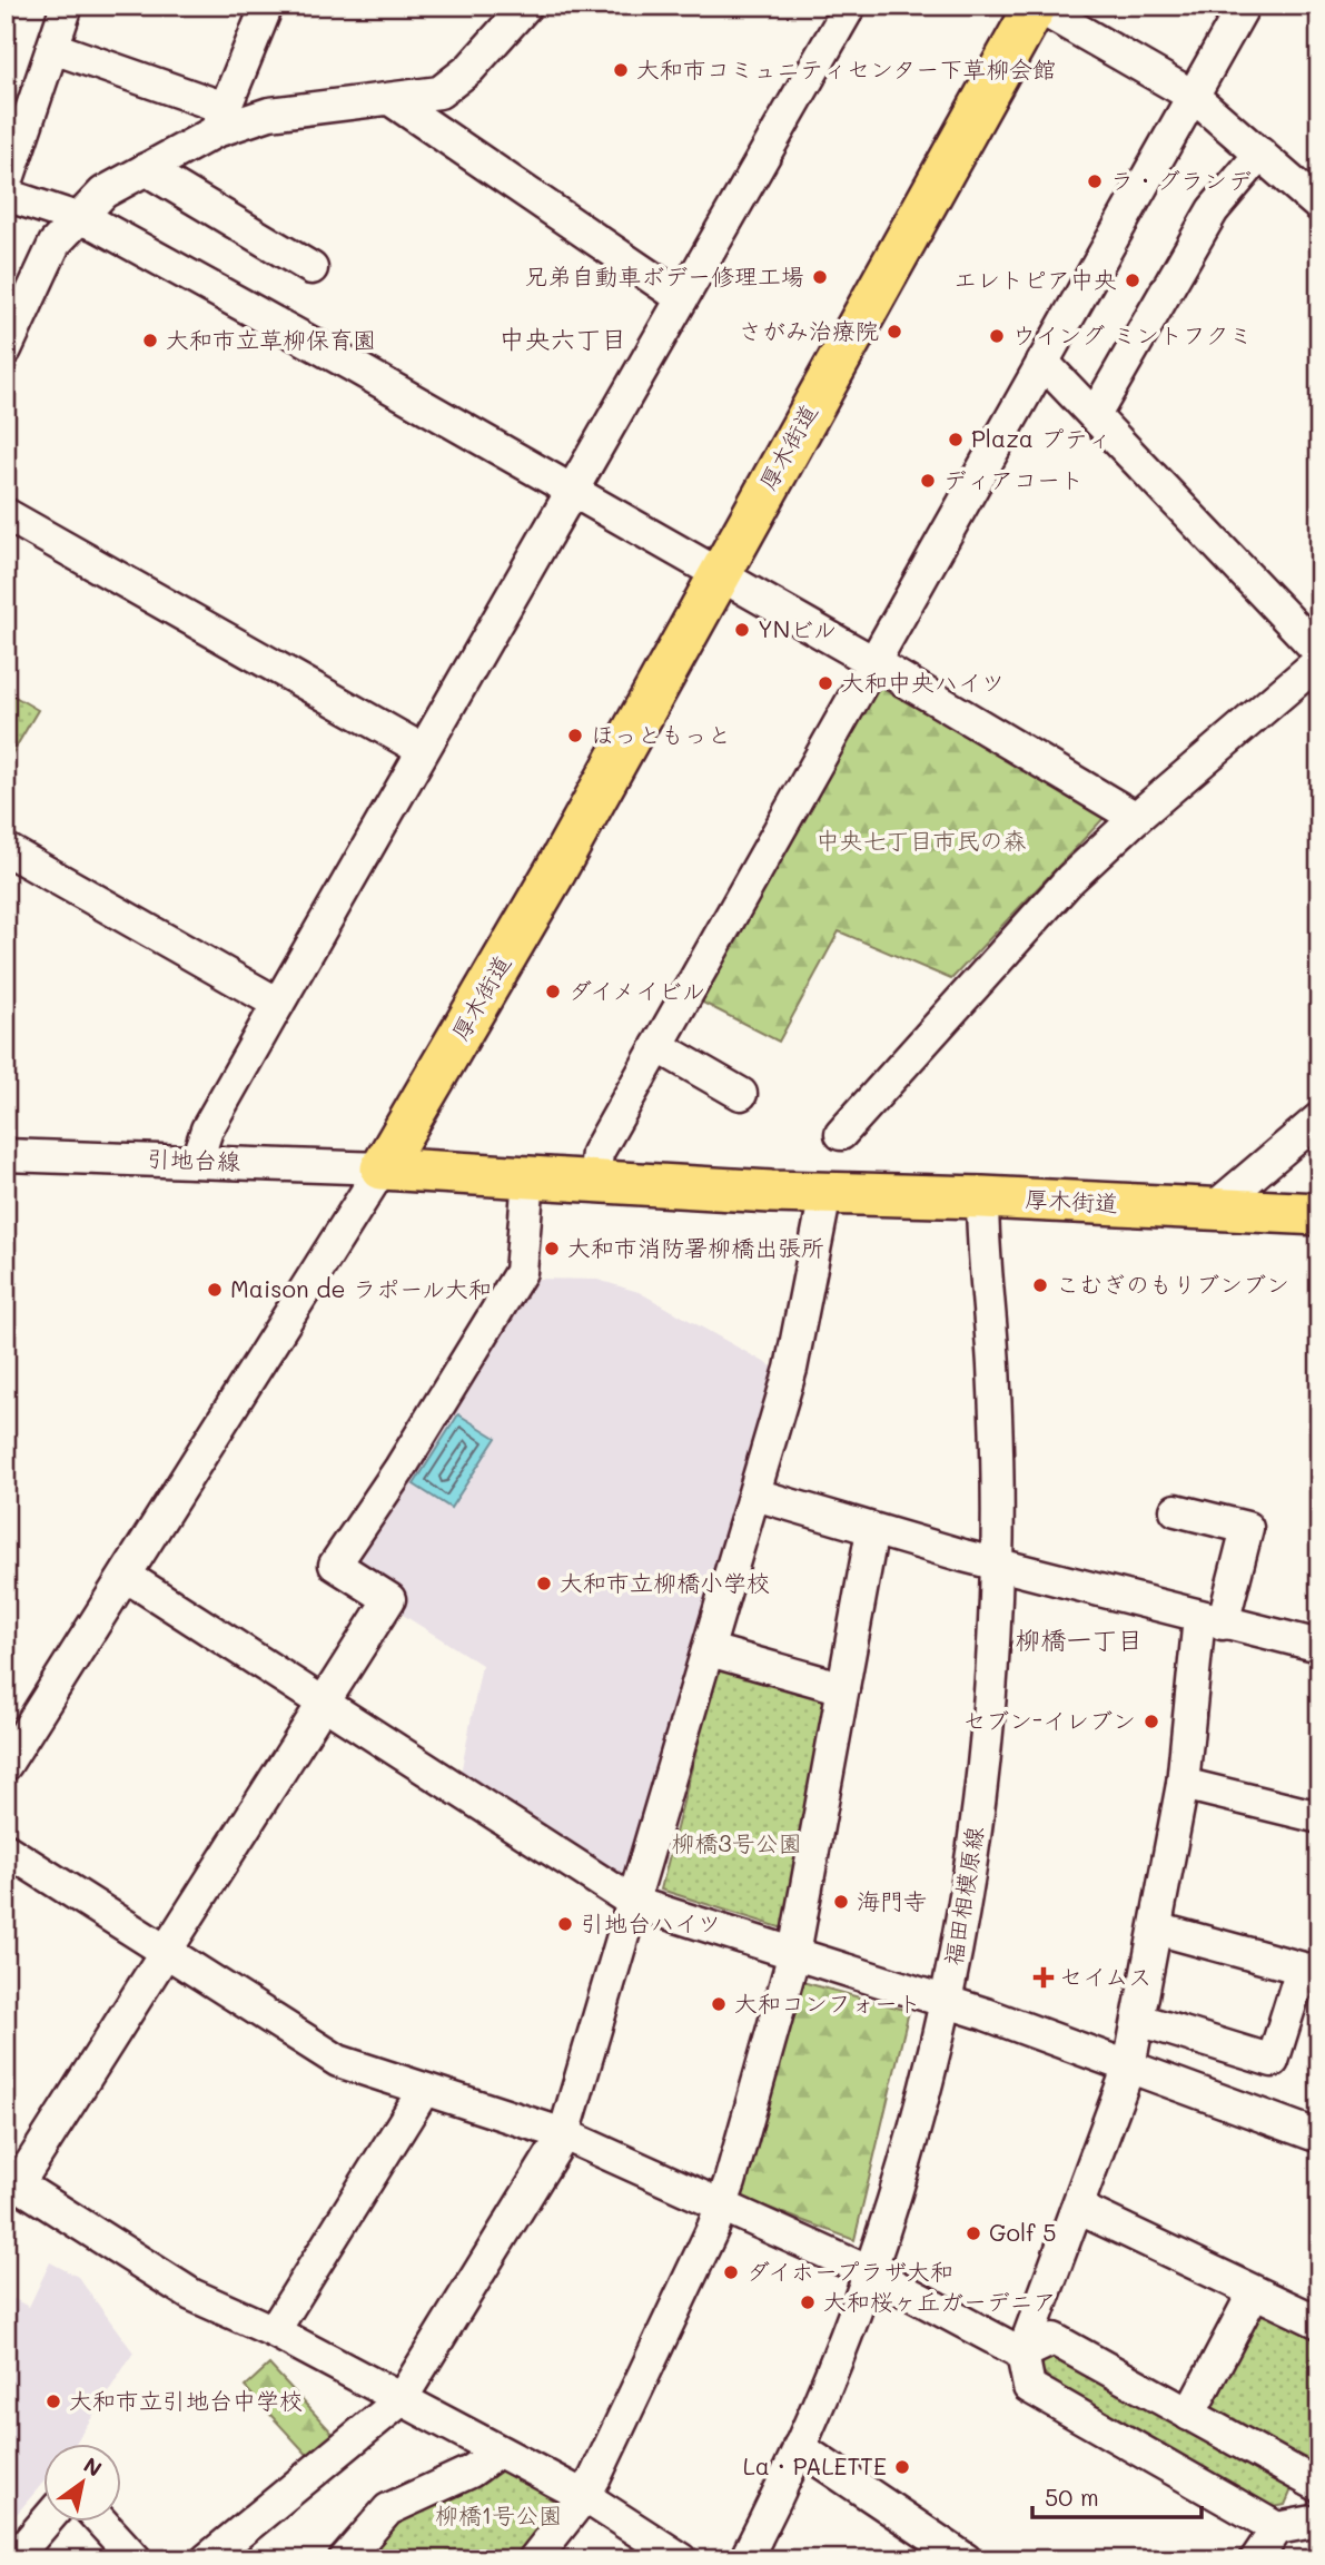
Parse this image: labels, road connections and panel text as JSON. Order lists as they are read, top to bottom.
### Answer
{
  "streets": {
    "main road": ["厚木街道"],
    "street": ["引地台線", "福田相模原線"]
  },
  "crossings": [
    ["厚木街道", "引地台線"],
    ["厚木街道", "福田相模原線"]
  ],
  "districts": ["中央六丁目", "柳橋一丁目"],
  "parks": ["中央七丁目市民の森", "柳橋3号公園", "柳橋1号公園"],
  "places": {
    "other": [
      "大和市コミュニティセンター下草柳会館",
      "ラ・グランデ",
      "兄弟自動車ボデー修理工場",
      "エレトピア中央",
      "さがみ治療院",
      "ウイング ミントフクミ",
      "大和市立草柳保育園",
      "Plaza プティ",
      "ディアコート",
      "YNビル",
      "大和中央ハイツ",
      "ほっともっと",
      "ダイメイビル",
      "大和市消防署柳橋出張所",
      "こむぎのもりブンブン",
      "Maison de ラポール大和",
      "大和市立柳橋小学校",
      "セブン-イレブン",
      "海門寺",
      "引地台ハイツ",
      "大和コンフォート",
      "Golf 5",
      "ダイホープラザ大和",
      "大和桜ヶ丘ガーデニア",
      "大和市立引地台中学校",
      "La・PALETTE"
    ],
    "health": ["セイムス"]
  },
  "scale_bar": "50 m",
  "north": "top right"
}
